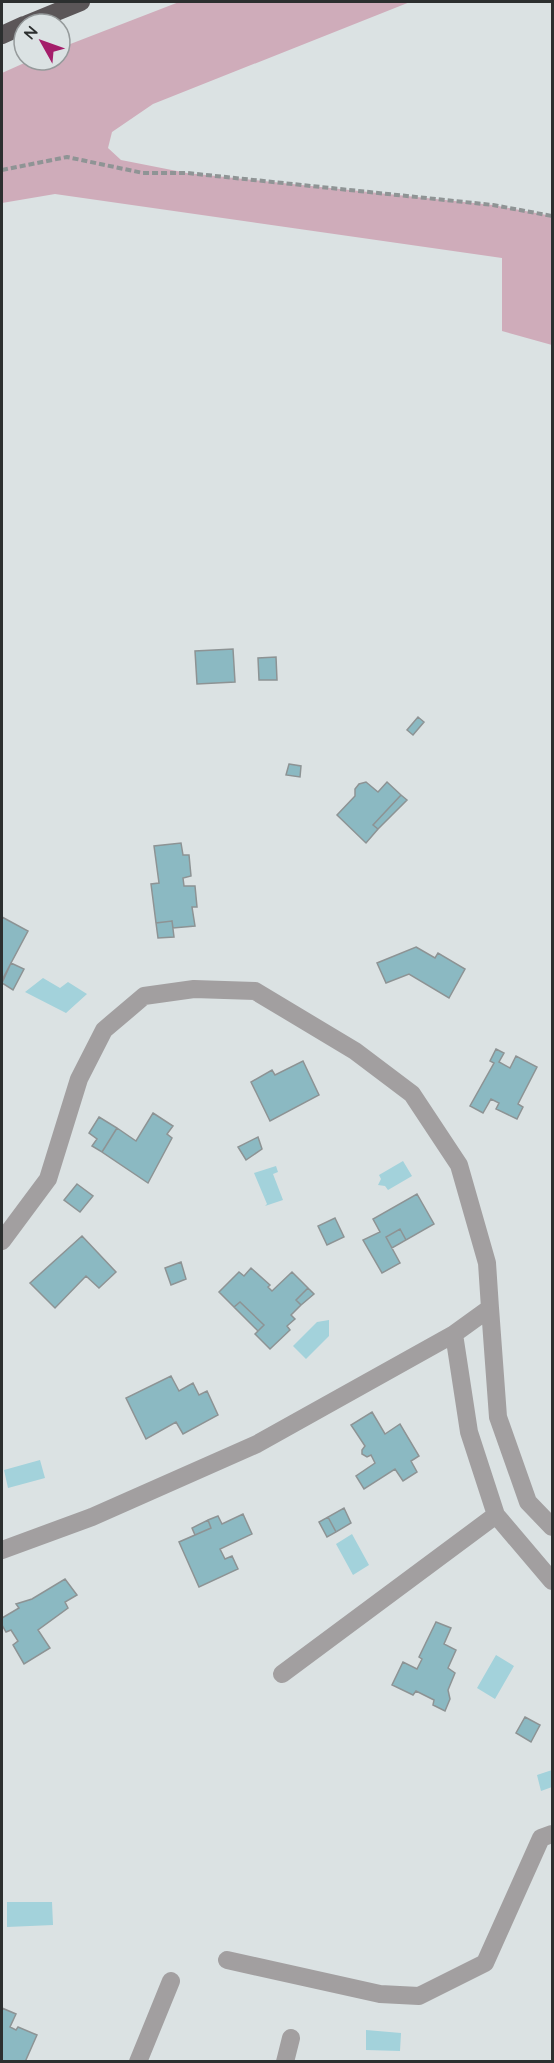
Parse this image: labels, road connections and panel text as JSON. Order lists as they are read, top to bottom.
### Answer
{
  "north": "top left"
}
